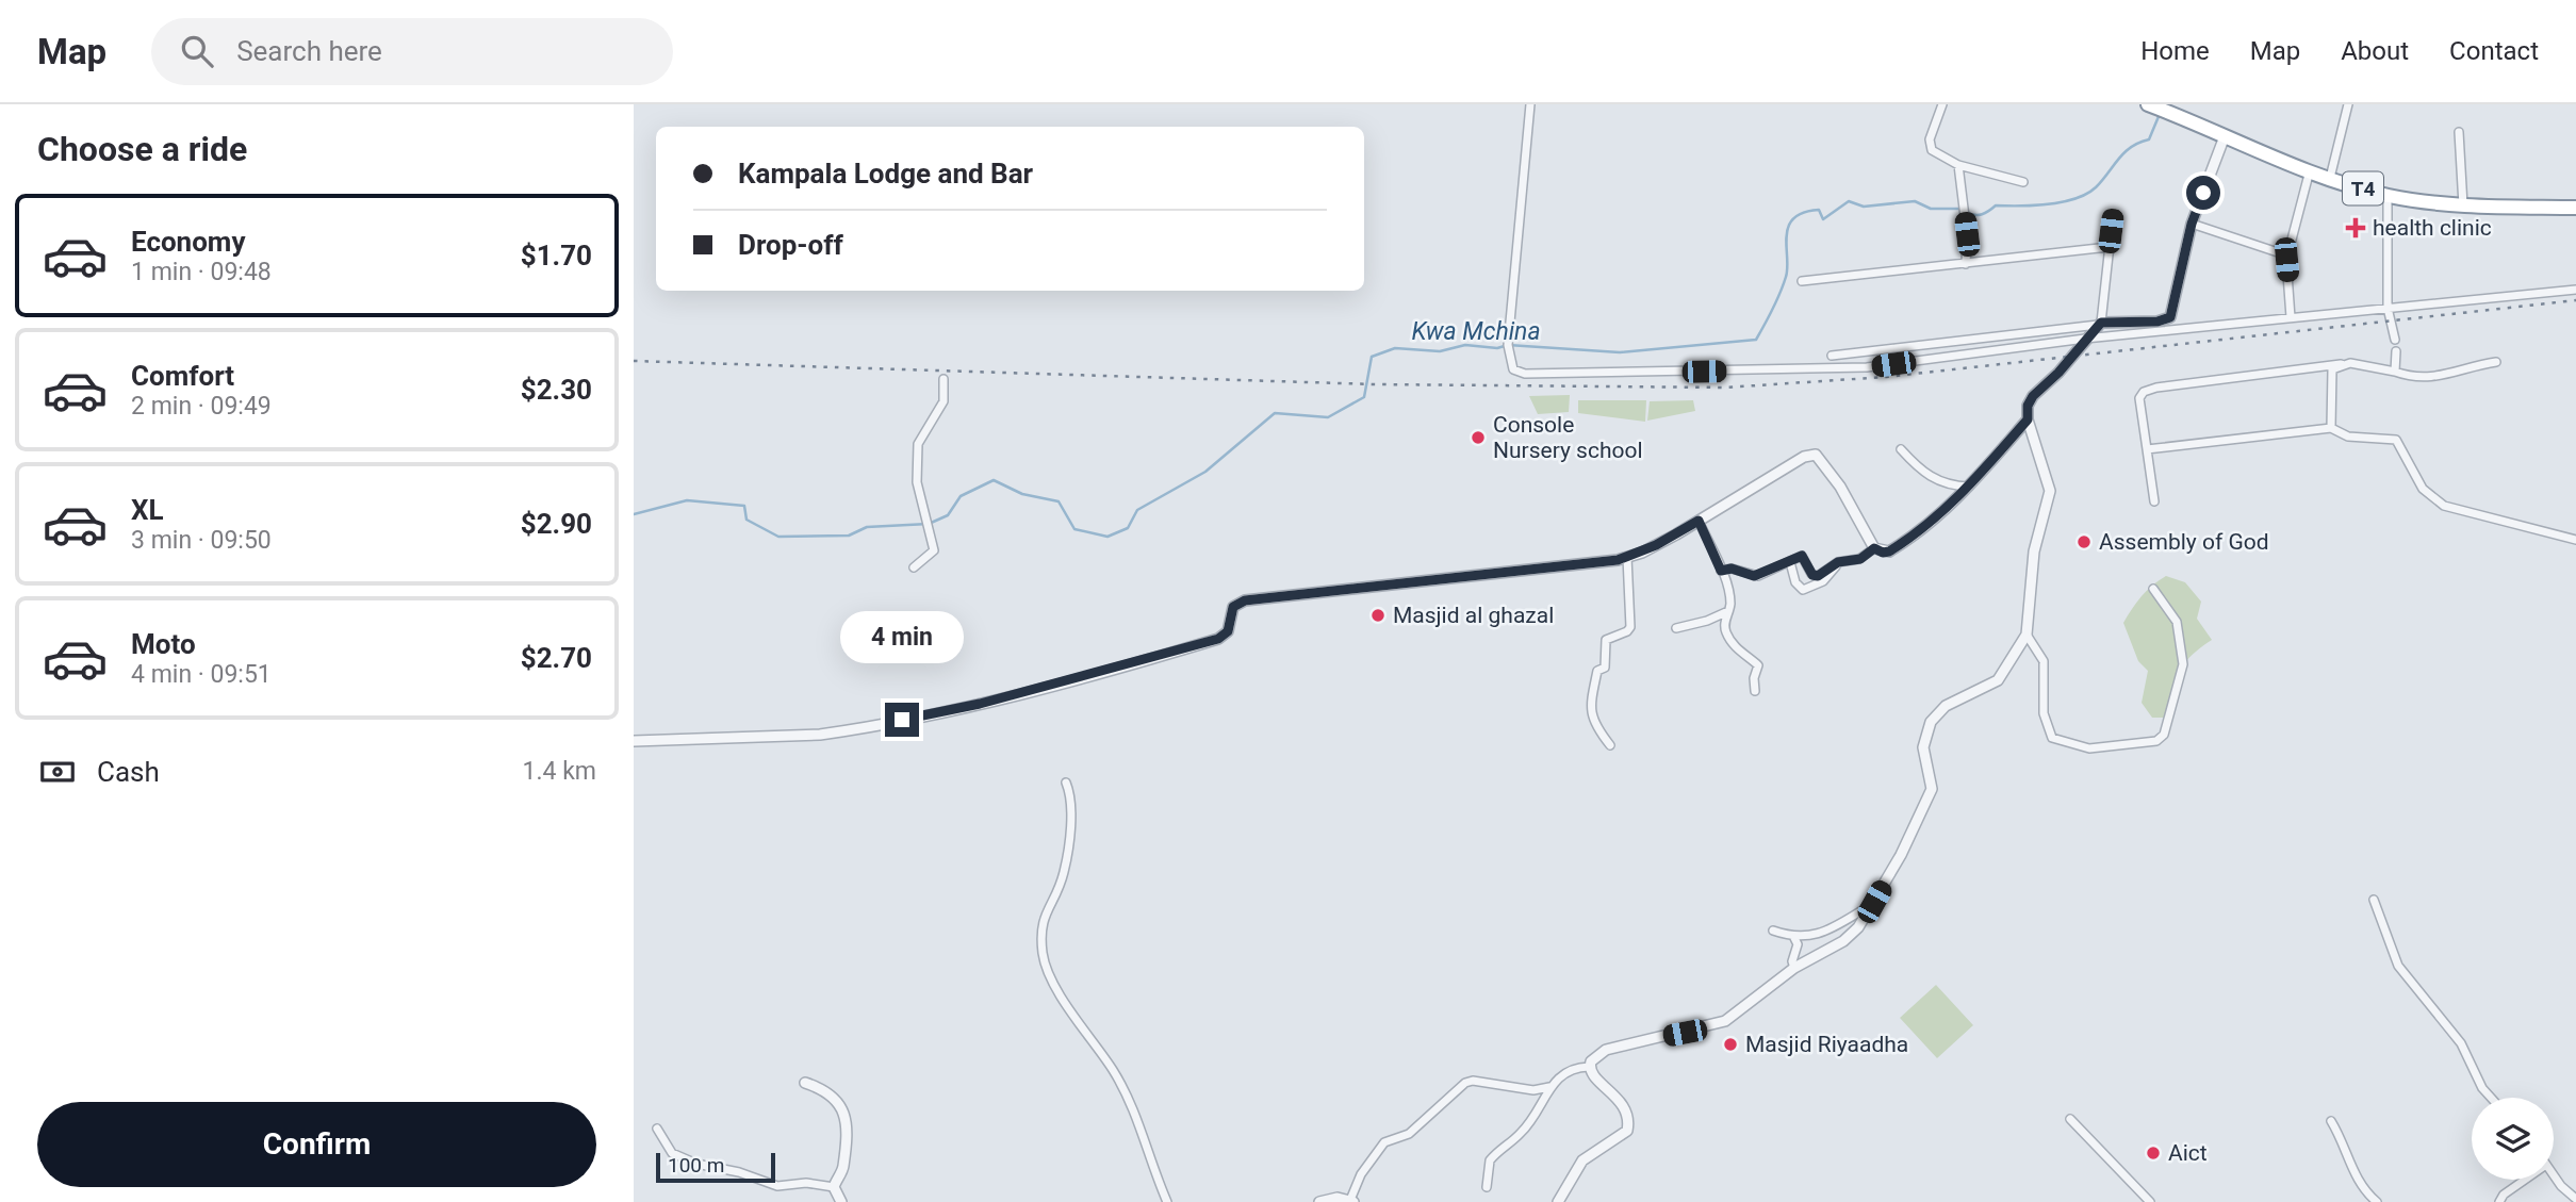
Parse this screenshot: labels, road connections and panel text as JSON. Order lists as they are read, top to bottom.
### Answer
{
  "streets": {
    "highway": ["T4"]
  },
  "water": ["Kwa Mchina"],
  "places": {
    "health": ["health clinic"],
    "other": [
      "Console Nursery school",
      "Assembly of God",
      "Masjid al ghazal",
      "Masjid Riyaadha",
      "Aict"
    ]
  },
  "scale_bar": "100 m",
  "page": {
    "header": "Map",
    "search": "Search here",
    "nav": [
      "Home",
      "Map",
      "About",
      "Contact"
    ],
    "heading": "Choose a ride",
    "banner": ["Kampala Lodge and Bar", "Drop-off"],
    "list": [
      {
        "name": "Economy",
        "note": "1 min · 09:48",
        "value": "$1.70"
      },
      {
        "name": "Comfort",
        "note": "2 min · 09:49",
        "value": "$2.30"
      },
      {
        "name": "XL",
        "note": "3 min · 09:50",
        "value": "$2.90"
      },
      {
        "name": "Moto",
        "note": "4 min · 09:51",
        "value": "$2.70"
      }
    ],
    "bubble": "4 min",
    "pay": ["Cash", "1.4 km"],
    "buttons": "Confirm",
    "scale": "100 m"
  }
}
